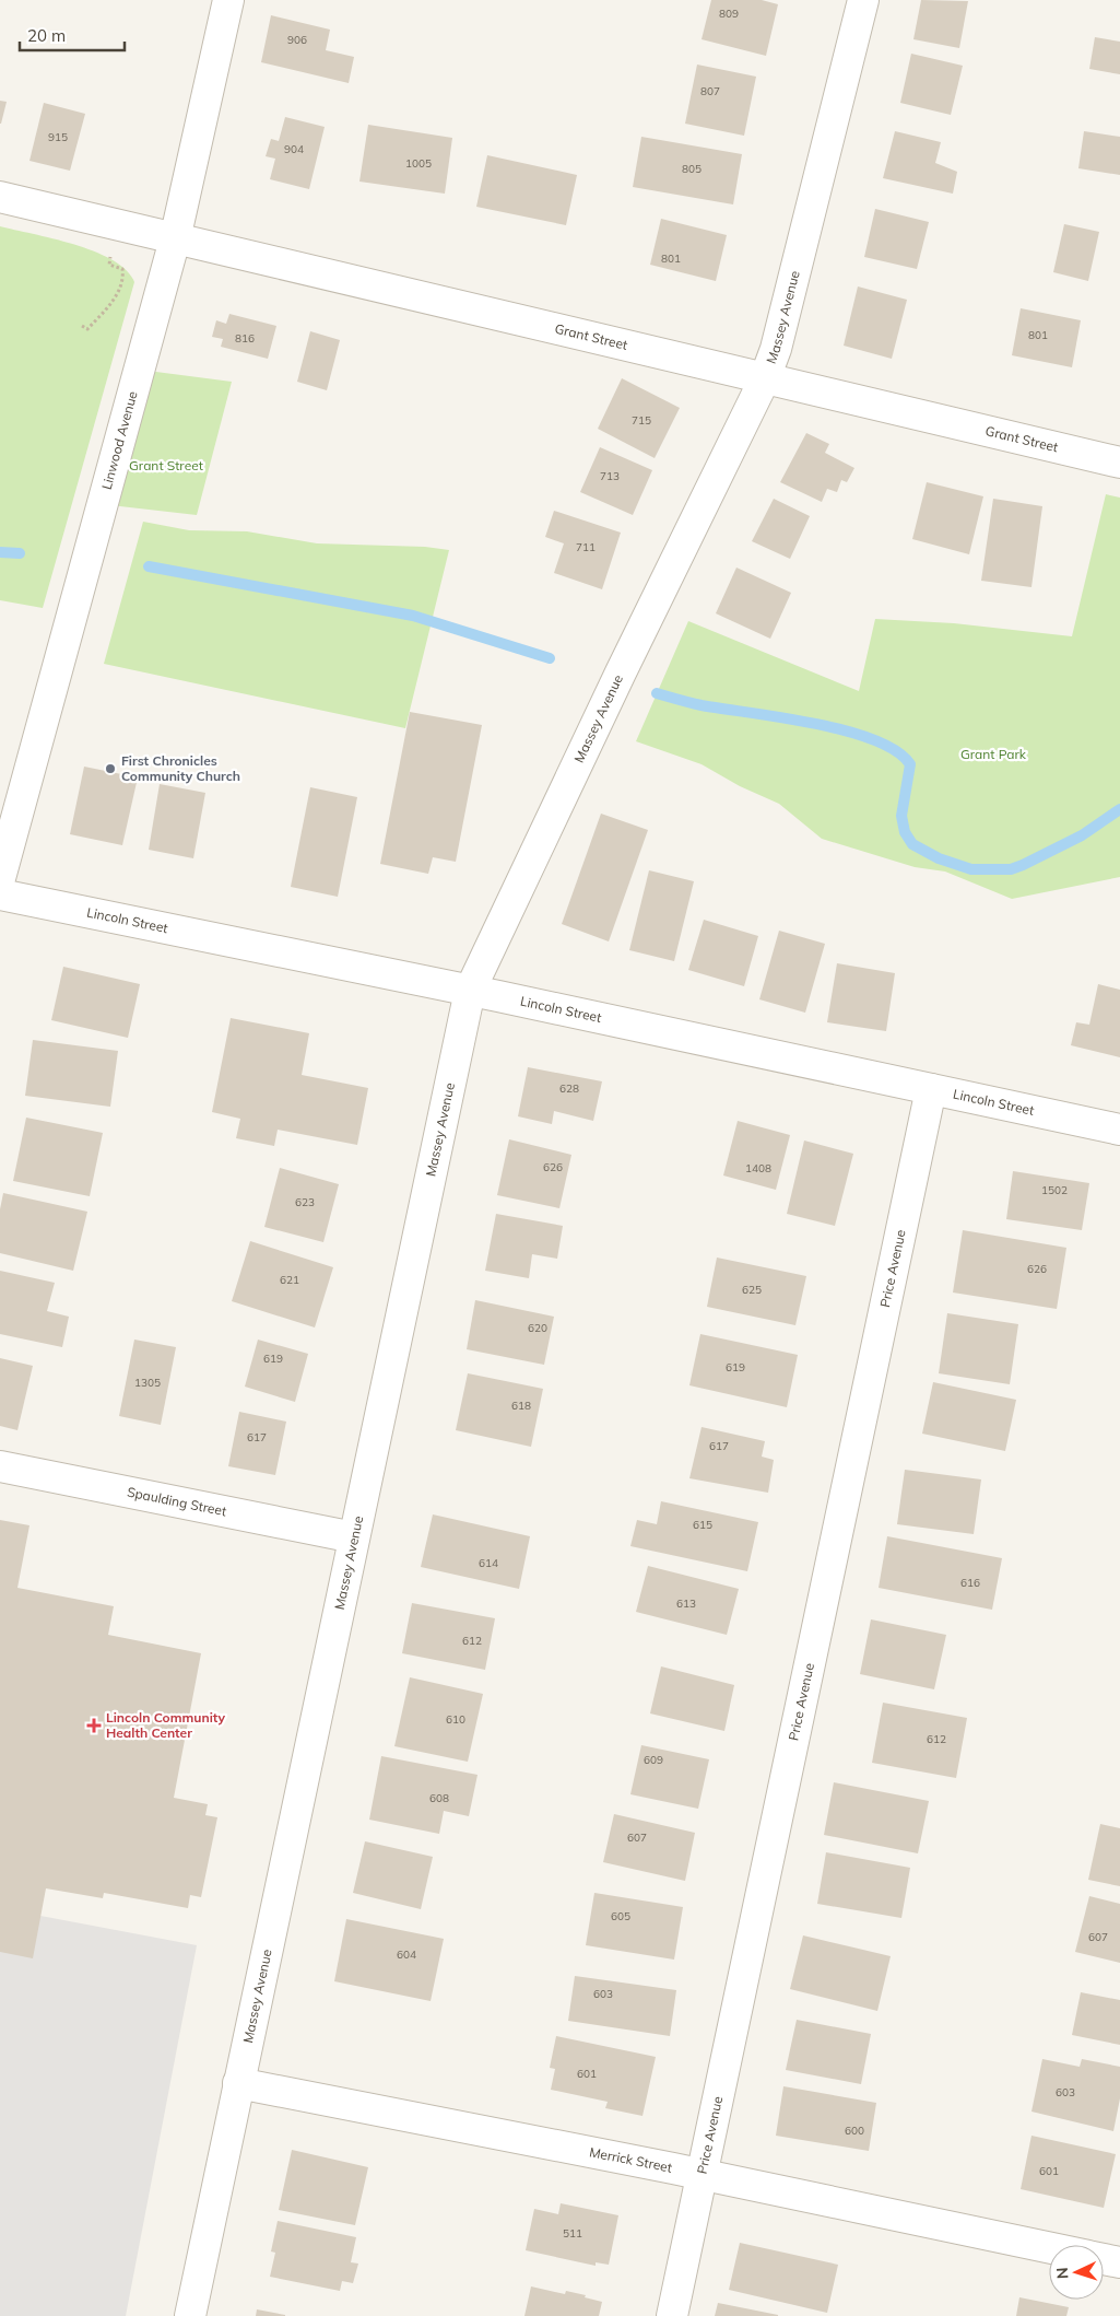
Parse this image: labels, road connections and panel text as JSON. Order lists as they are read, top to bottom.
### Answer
{
  "streets": {
    "street": [
      "Massey Avenue",
      "Grant Street",
      "Linwood Avenue",
      "Lincoln Street",
      "Price Avenue",
      "Spaulding Street",
      "Merrick Street"
    ]
  },
  "crossings": [
    ["Massey Avenue", "Grant Street"],
    ["Massey Avenue", "Lincoln Street"],
    ["Massey Avenue", "Spaulding Street"],
    ["Massey Avenue", "Merrick Street"],
    ["Grant Street", "Linwood Avenue"],
    ["Lincoln Street", "Price Avenue"],
    ["Price Avenue", "Merrick Street"]
  ],
  "parks": ["Grant Street", "Grant Park"],
  "places": {
    "other": ["First Chronicles Community Church"],
    "health": ["Lincoln Community Health Center"]
  },
  "house_numbers": [
    "809",
    "906",
    "807",
    "915",
    "904",
    "1005",
    "805",
    "801",
    "801",
    "816",
    "715",
    "713",
    "711",
    "628",
    "626",
    "1408",
    "1502",
    "623",
    "626",
    "621",
    "625",
    "620",
    "619",
    "619",
    "1305",
    "618",
    "617",
    "617",
    "615",
    "614",
    "616",
    "613",
    "612",
    "610",
    "612",
    "609",
    "608",
    "607",
    "605",
    "607",
    "604",
    "603",
    "601",
    "603",
    "600",
    "601",
    "511"
  ],
  "scale_bar": "20 m",
  "north": "left"
}
